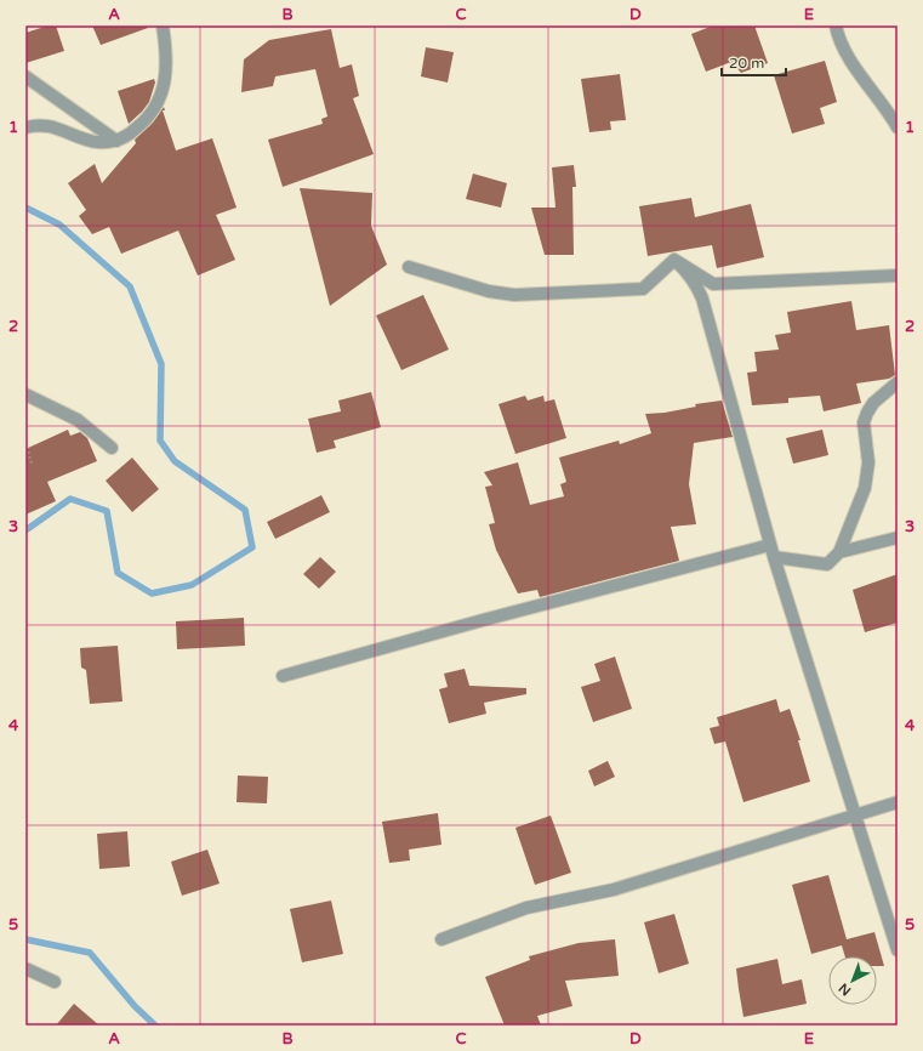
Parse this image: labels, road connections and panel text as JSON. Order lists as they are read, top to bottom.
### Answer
{
  "scale_bar": "20 m",
  "north": "bottom left",
  "grid": {
    "columns": [
      "A",
      "B",
      "C",
      "D",
      "E"
    ],
    "rows": [
      "1",
      "2",
      "3",
      "4",
      "5"
    ]
  }
}
